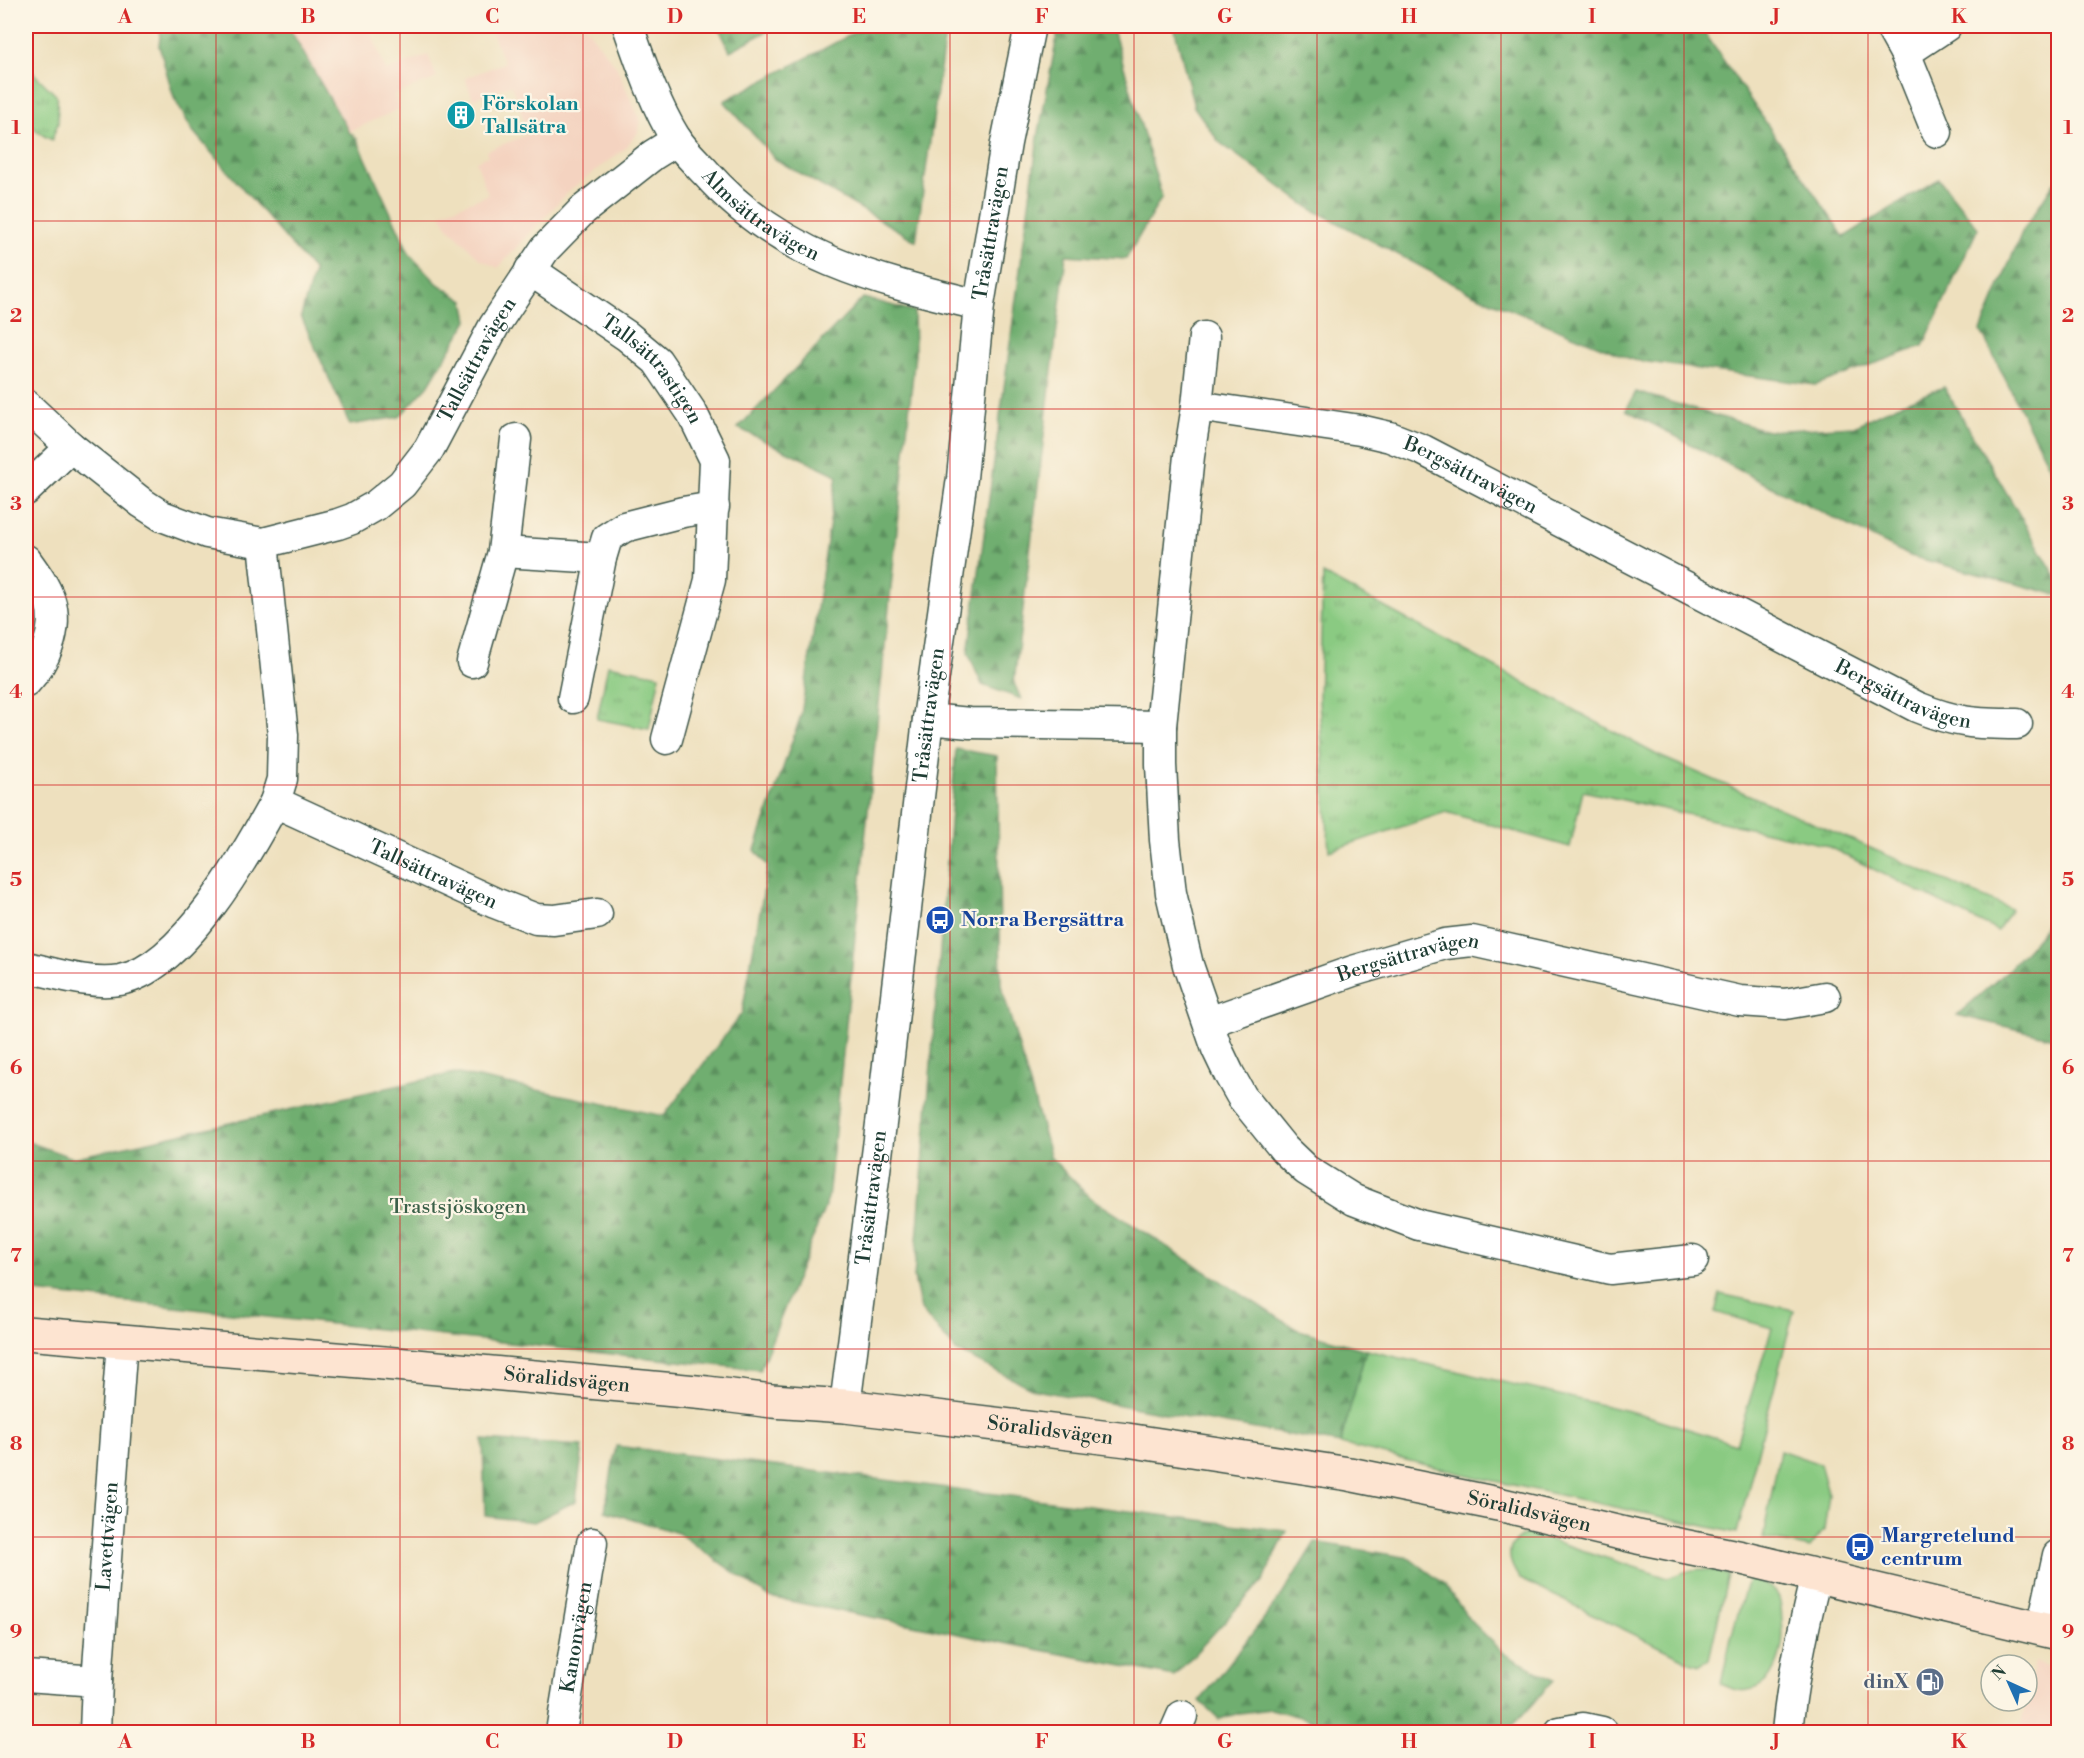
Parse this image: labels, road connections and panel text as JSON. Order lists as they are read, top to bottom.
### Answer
{
  "streets": {
    "street": [
      "Almsättravägen",
      "Tråsättravägen",
      "Tallsättravägen",
      "Tallsättrastigen",
      "Bergsättravägen",
      "Söralidsvägen",
      "Lavettvägen",
      "Kanonvägen"
    ]
  },
  "crossings": [
    ["Almsättravägen", "Tråsättravägen"],
    ["Almsättravägen", "Tallsättravägen"],
    ["Tråsättravägen", "Söralidsvägen"],
    ["Tallsättravägen", "Tallsättrastigen"],
    ["Söralidsvägen", "Lavettvägen"]
  ],
  "parks": ["Trastsjöskogen"],
  "places": {
    "building": ["Förskolan Tallsätra"],
    "bus stop": ["Norra Bergsättra", "Margretelund centrum"],
    "fuel station": ["dinX"]
  },
  "north": "top left",
  "grid": {
    "columns": [
      "A",
      "B",
      "C",
      "D",
      "E",
      "F",
      "G",
      "H",
      "I",
      "J",
      "K"
    ],
    "rows": [
      "1",
      "2",
      "3",
      "4",
      "5",
      "6",
      "7",
      "8",
      "9"
    ]
  }
}
